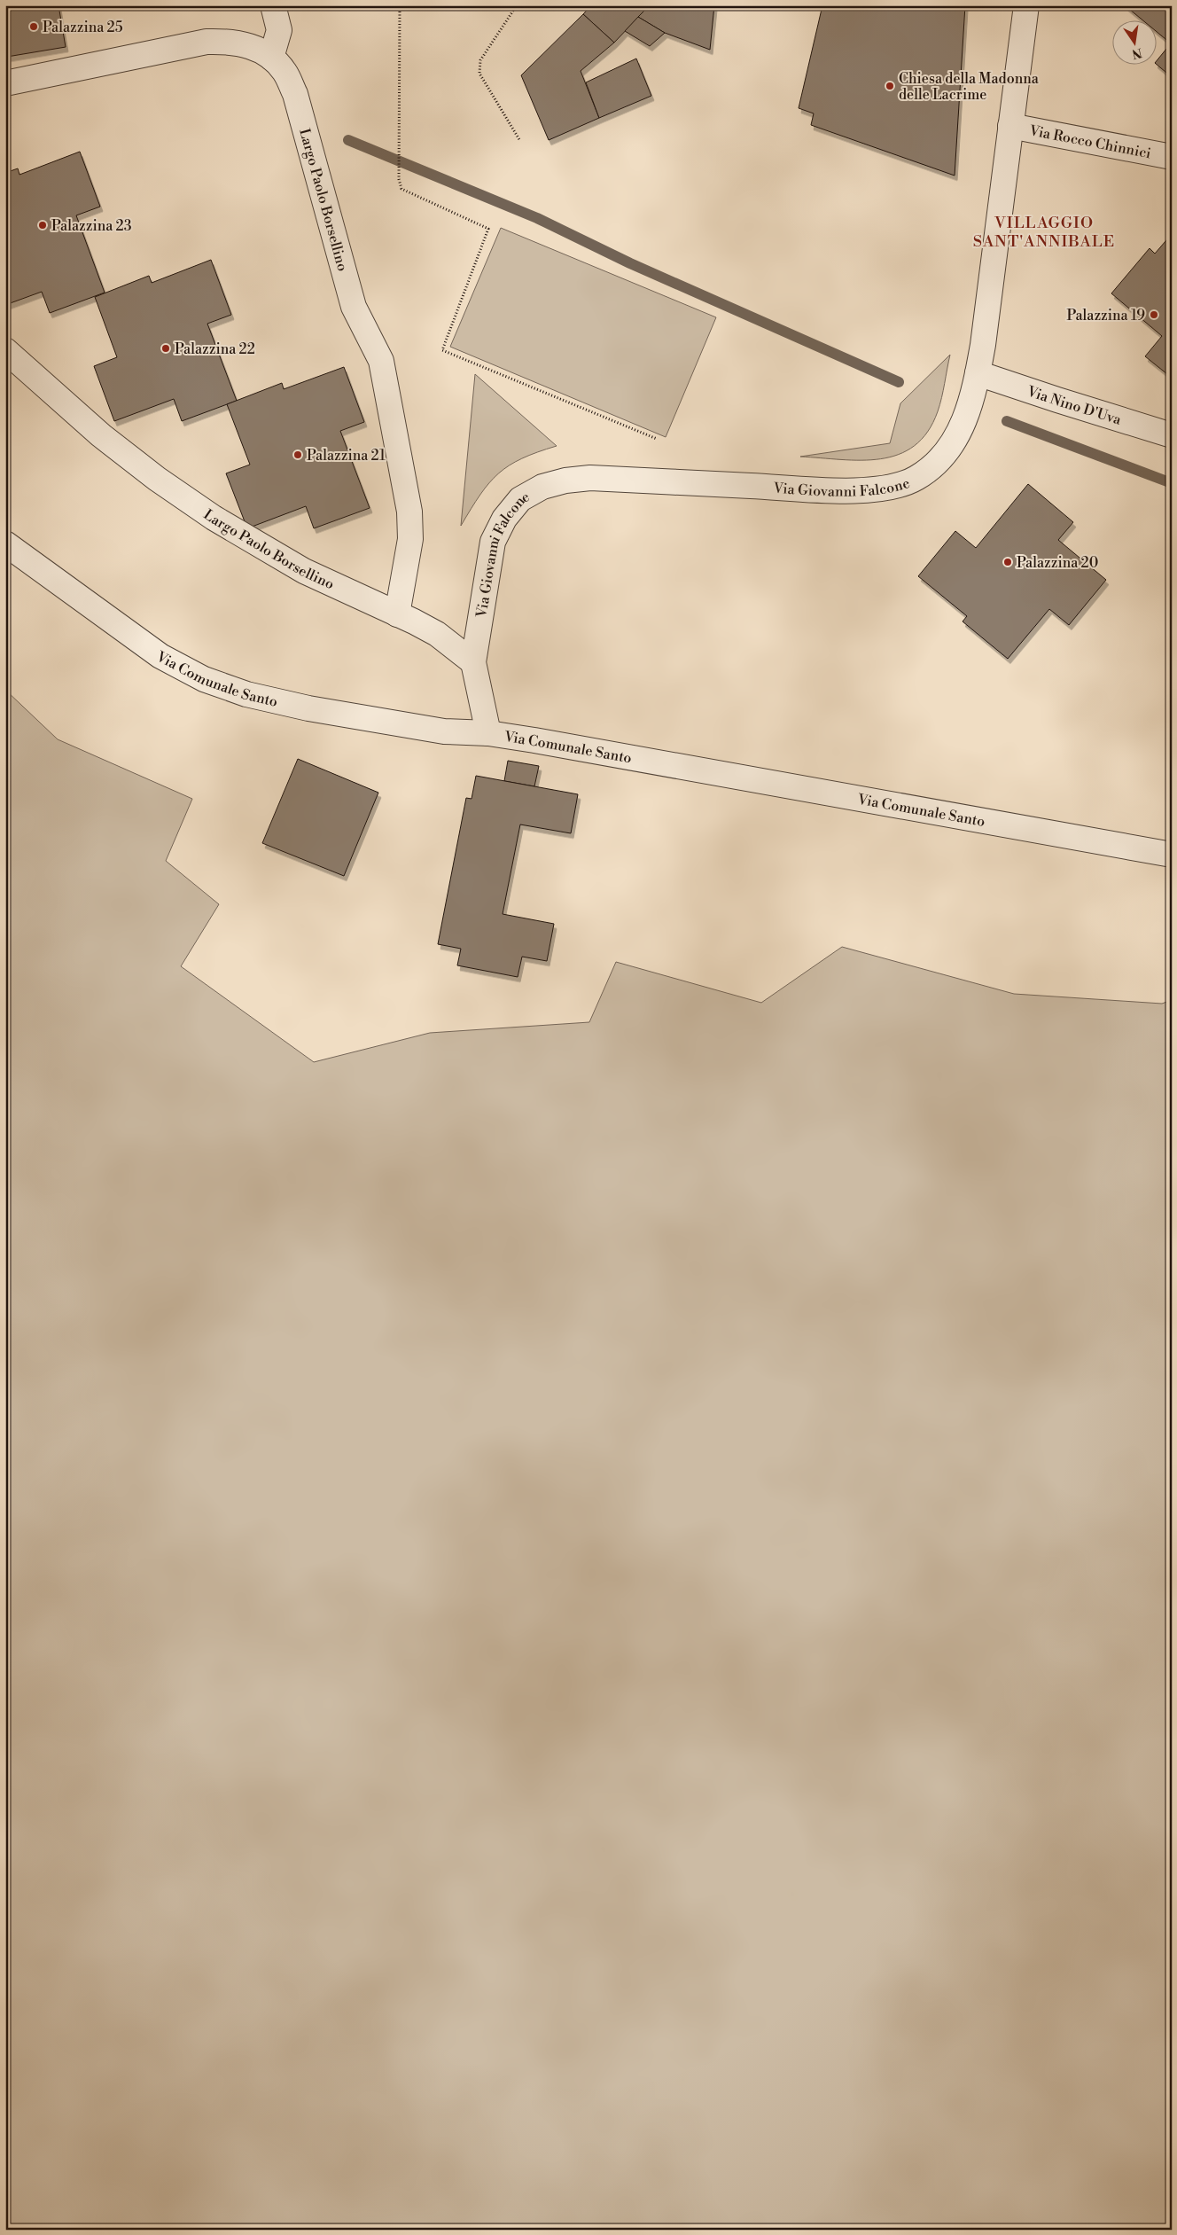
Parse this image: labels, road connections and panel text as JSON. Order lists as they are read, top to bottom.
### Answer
{
  "streets": {
    "street": [
      "Via Rocco Chinnici",
      "Largo Paolo Borsellino",
      "Via Nino D'Uva",
      "Via Giovanni Falcone",
      "Via Comunale Santo"
    ]
  },
  "crossings": [
    ["Via Rocco Chinnici", "Via Giovanni Falcone"],
    ["Largo Paolo Borsellino", "Via Giovanni Falcone"],
    ["Via Nino D'Uva", "Via Giovanni Falcone"],
    ["Via Giovanni Falcone", "Via Comunale Santo"]
  ],
  "districts": ["VILLAGGIO SANT'ANNIBALE"],
  "places": [
    "Palazzina 25",
    "Chiesa della Madonna delle Lacrime",
    "Palazzina 23",
    "Palazzina 19",
    "Palazzina 22",
    "Palazzina 21",
    "Palazzina 20"
  ],
  "north": "bottom"
}
